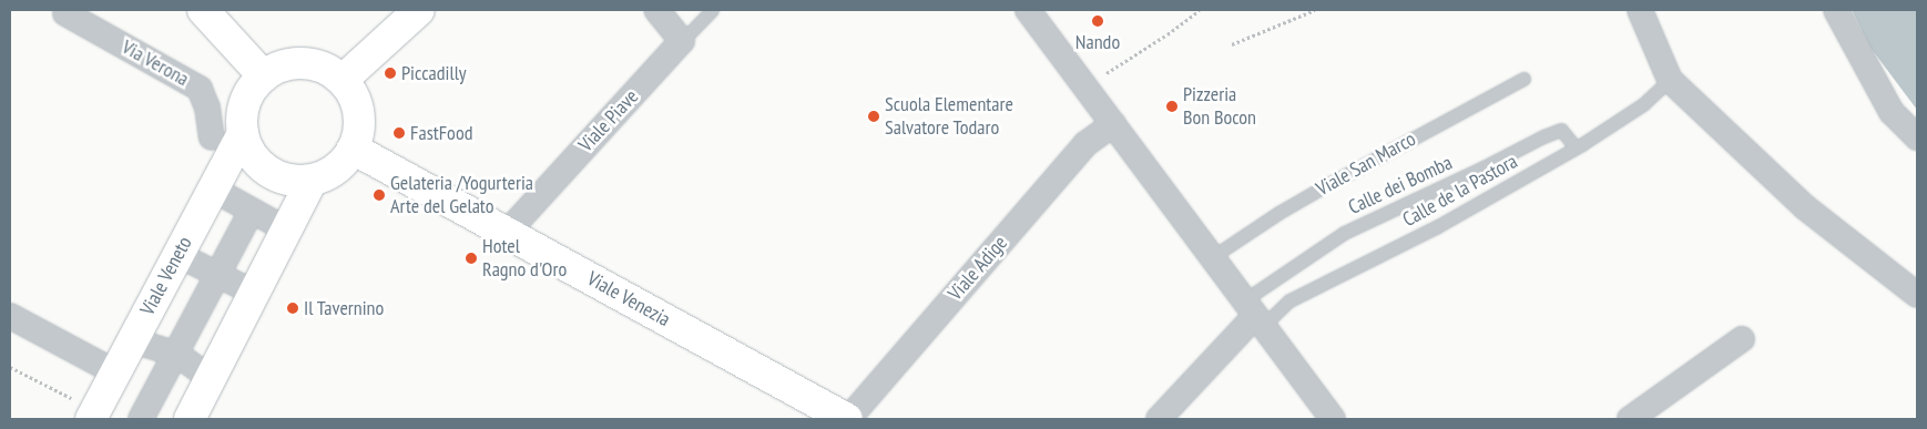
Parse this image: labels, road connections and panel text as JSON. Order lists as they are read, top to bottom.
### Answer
{
  "streets": {
    "street": [
      "Via Verona",
      "Viale Piave",
      "Viale Adige",
      "Viale Veneto",
      "Viale Venezia"
    ],
    "lane": ["Viale San Marco", "Calle dei Bomba", "Calle de la Pastora"]
  },
  "crossings": [
    ["Viale Piave", "Viale Venezia"],
    ["Calle dei Bomba", "Calle de la Pastora"],
    ["Viale Adige", "Viale Venezia"],
    ["Viale Veneto", "Viale Venezia"]
  ],
  "places": [
    "Nando",
    "Piccadilly",
    "Pizzeria Bon Bocon",
    "Scuola Elementare Salvatore Todaro",
    "FastFood",
    "Gelateria /Yogurteria Arte del Gelato",
    "Hotel Ragno d'Oro",
    "Il Tavernino"
  ]
}
